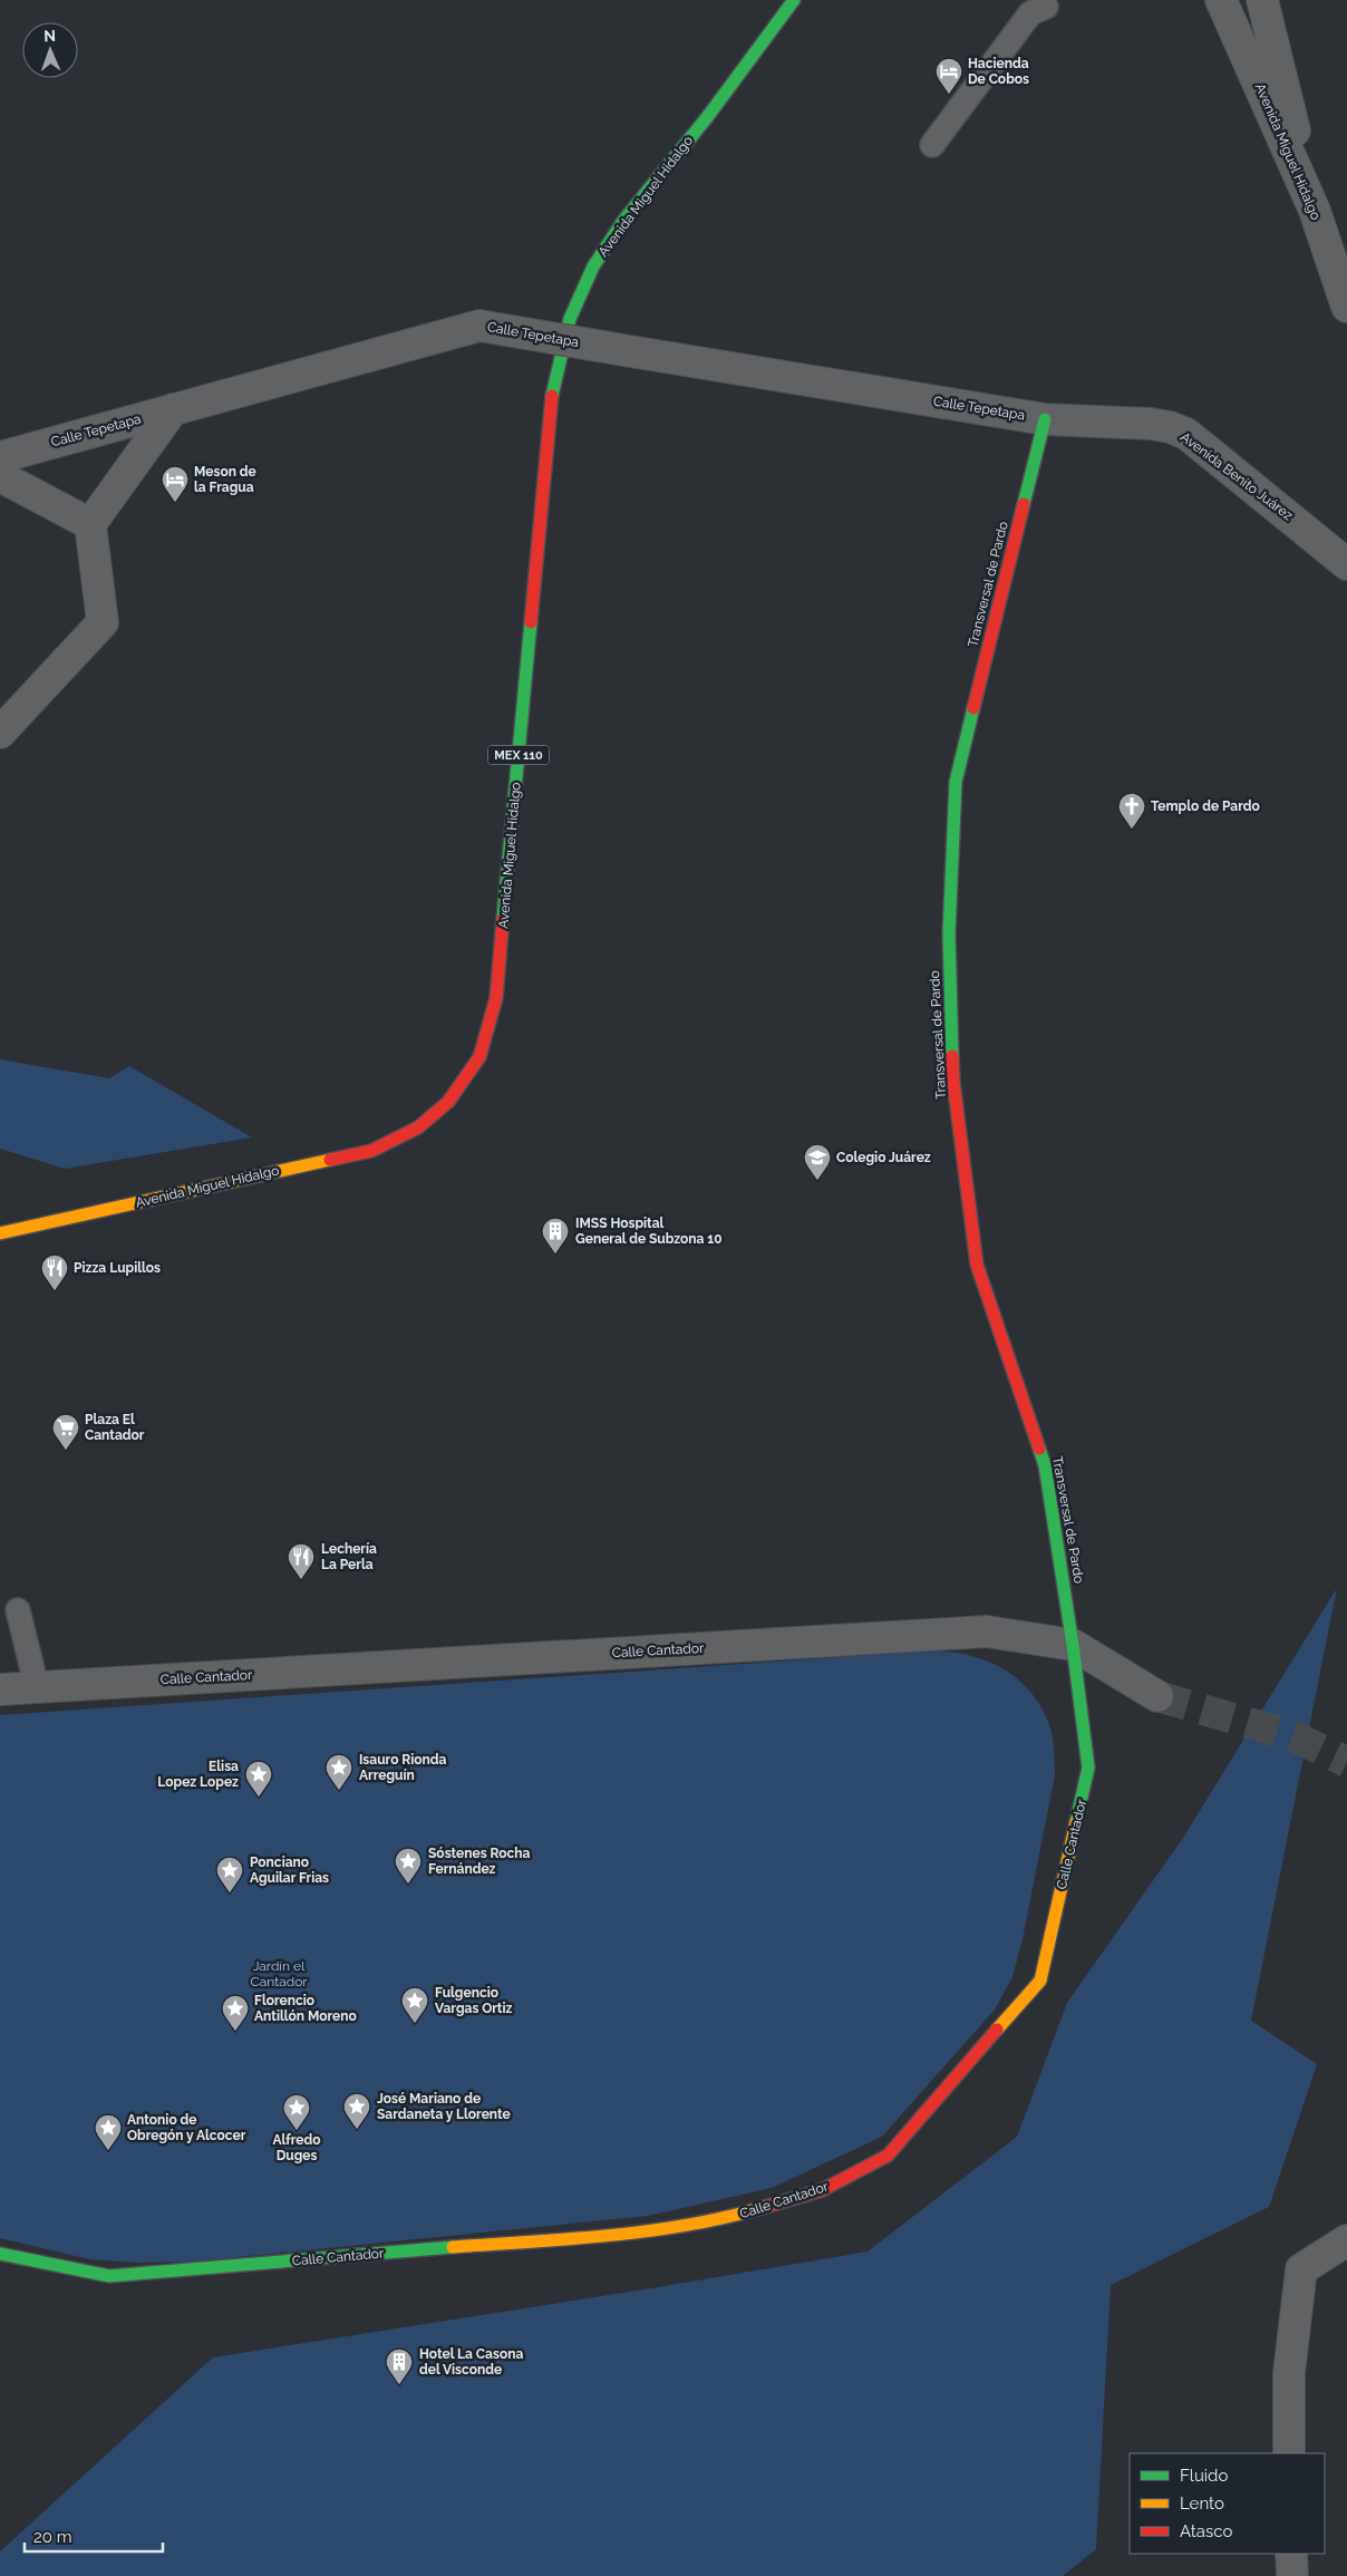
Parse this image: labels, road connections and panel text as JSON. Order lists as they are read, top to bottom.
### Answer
{
  "streets": {
    "street": [
      "Avenida Miguel Hidalgo",
      "Calle Tepetapa",
      "Avenida Benito Juárez",
      "Transversal de Pardo",
      "MEX 110",
      "Calle Cantador"
    ]
  },
  "crossings": [
    ["Calle Tepetapa", "Avenida Benito Juárez"],
    ["Calle Tepetapa", "Transversal de Pardo"],
    ["Avenida Benito Juárez", "Transversal de Pardo"],
    ["Transversal de Pardo", "Calle Cantador"]
  ],
  "parks": ["Jardín el Cantador"],
  "places": {
    "hotel": ["Hacienda De Cobos", "Meson de la Fragua"],
    "church": ["Templo de Pardo"],
    "school or university": ["Colegio Juárez"],
    "building": ["IMSS Hospital General de Subzona 10", "Hotel La Casona del Visconde"],
    "restaurant": ["Pizza Lupillos", "Lechería La Perla"],
    "supermarket": ["Plaza El Cantador"],
    "place": [
      "Isauro Rionda Arreguín",
      "Elisa Lopez Lopez",
      "Sóstenes Rocha Fernández",
      "Ponciano Aguilar Frias",
      "Fulgencio Vargas Ortiz",
      "Florencio Antillón Moreno",
      "José Mariano de Sardaneta y Llorente",
      "Alfredo Duges",
      "Antonio de Obregón y Alcocer"
    ]
  },
  "legend": ["Fluido", "Lento", "Atasco"],
  "scale_bar": "20 m",
  "north": "top"
}
